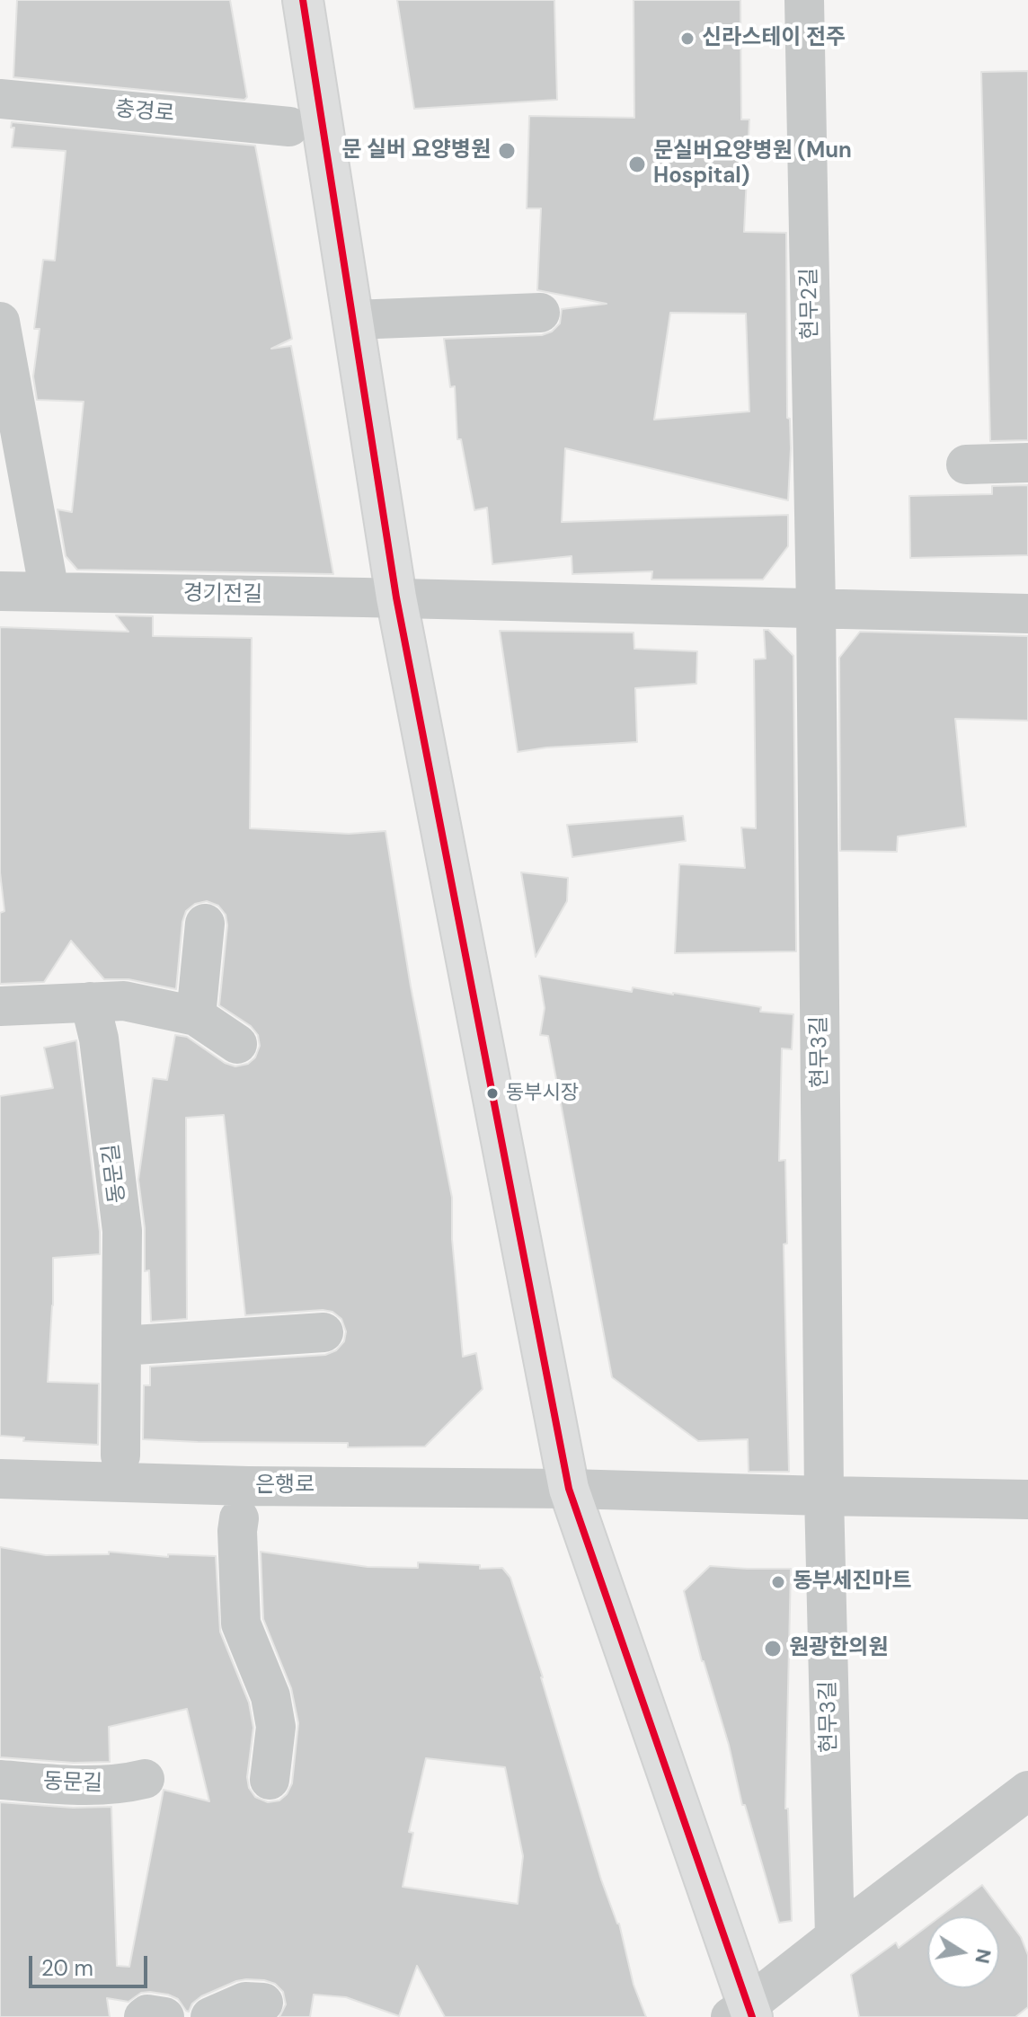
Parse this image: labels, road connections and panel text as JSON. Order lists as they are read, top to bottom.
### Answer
{
  "streets": {
    "street": [
      "충경로",
      "현무2길",
      "경기전길",
      "현무3길",
      "동문길",
      "은행로"
    ]
  },
  "crossings": [
    ["현무2길", "현무3길"]
  ],
  "places": [
    "신라스테이 전주",
    "문 실버 요양병원",
    "문실버요양병원 (Mun Hospital)",
    "동부시장",
    "동부세진마트",
    "원광한의원"
  ],
  "scale_bar": "20 m",
  "north": "right"
}
